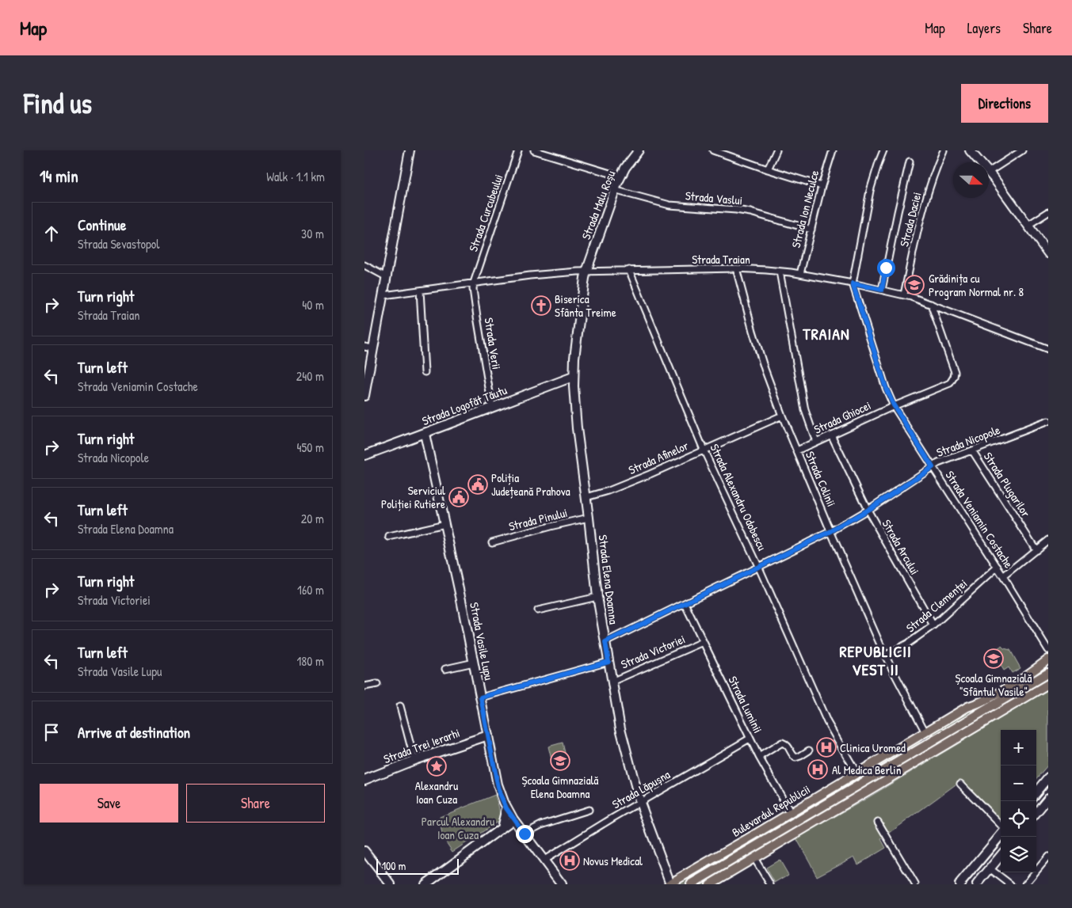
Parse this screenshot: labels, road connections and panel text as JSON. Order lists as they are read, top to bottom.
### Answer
{
  "streets": {
    "main road": ["Bulevardul Republicii"],
    "street": [
      "Strada Vaslui",
      "Strada Malu Roșu",
      "Strada Ion Neculce",
      "Strada Curcubeului",
      "Strada Daciei",
      "Strada Traian",
      "Strada Verii",
      "Strada Logofăt Tăutu",
      "Strada Ghiocei",
      "Strada Nicopole",
      "Strada Afinelor",
      "Strada Colinii",
      "Strada Plugarilor",
      "Strada Alexandru Odobescu",
      "Strada Pinului",
      "Strada Veniamin Costache",
      "Strada Arcului",
      "Strada Elena Doamna",
      "Strada Clemenței",
      "Strada Vasile Lupu",
      "Strada Victoriei",
      "Strada Luminii",
      "Strada Trei Ierarhi",
      "Strada Lăpușna"
    ]
  },
  "crossings": [
    ["Strada Vaslui", "Strada Malu Roșu"],
    ["Strada Vaslui", "Strada Ion Neculce"],
    ["Strada Malu Roșu", "Strada Traian"],
    ["Strada Malu Roșu", "Strada Elena Doamna"],
    ["Strada Ion Neculce", "Strada Traian"],
    ["Strada Curcubeului", "Strada Traian"],
    ["Strada Curcubeului", "Strada Verii"],
    ["Strada Daciei", "Strada Traian"],
    ["Strada Traian", "Strada Verii"],
    ["Strada Traian", "Strada Ghiocei"],
    ["Strada Traian", "Strada Colinii"],
    ["Strada Traian", "Strada Alexandru Odobescu"],
    ["Strada Traian", "Strada Veniamin Costache"],
    ["Strada Traian", "Strada Elena Doamna"],
    ["Strada Verii", "Strada Logofăt Tăutu"],
    ["Strada Logofăt Tăutu", "Strada Elena Doamna"],
    ["Strada Logofăt Tăutu", "Strada Vasile Lupu"],
    ["Strada Ghiocei", "Strada Colinii"],
    ["Strada Ghiocei", "Strada Veniamin Costache"],
    ["Strada Ghiocei", "Strada Arcului"],
    ["Strada Nicopole", "Strada Colinii"],
    ["Strada Nicopole", "Strada Plugarilor"],
    ["Strada Nicopole", "Strada Alexandru Odobescu"],
    ["Strada Nicopole", "Strada Veniamin Costache"],
    ["Strada Nicopole", "Strada Arcului"],
    ["Strada Nicopole", "Strada Elena Doamna"],
    ["Strada Nicopole", "Strada Luminii"],
    ["Strada Afinelor", "Strada Colinii"],
    ["Strada Afinelor", "Strada Alexandru Odobescu"],
    ["Strada Afinelor", "Strada Elena Doamna"],
    ["Strada Colinii", "Strada Clemenței"],
    ["Strada Colinii", "Bulevardul Republicii"],
    ["Strada Alexandru Odobescu", "Bulevardul Republicii"],
    ["Strada Pinului", "Strada Elena Doamna"],
    ["Strada Veniamin Costache", "Strada Clemenței"],
    ["Strada Arcului", "Strada Clemenței"],
    ["Strada Elena Doamna", "Strada Victoriei"],
    ["Strada Elena Doamna", "Strada Lăpușna"],
    ["Strada Elena Doamna", "Bulevardul Republicii"],
    ["Strada Vasile Lupu", "Strada Victoriei"],
    ["Strada Vasile Lupu", "Strada Trei Ierarhi"],
    ["Strada Vasile Lupu", "Strada Lăpușna"],
    ["Strada Victoriei", "Strada Luminii"],
    ["Strada Luminii", "Strada Lăpușna"],
    ["Strada Luminii", "Bulevardul Republicii"]
  ],
  "districts": ["TRAIAN", "REPUBLICII VEST II"],
  "parks": ["Parcul Alexandru Ioan Cuza"],
  "places": {
    "school or university": ["Grădinița cu Program Normal nr. 8", "Școala Gimnazială \"Sfântul Vasile\"", "Școala Gimnazială Elena Doamna"],
    "church": ["Biserica Sfânta Treime"],
    "public building": ["Poliția Județeană Prahova", "Serviciul Poliției Rutiere"],
    "hospital": ["Clinica Uromed", "Al Medica Berlin", "Novus Medical"],
    "place": ["Alexandru Ioan Cuza"]
  },
  "scale_bar": "100 m",
  "north": "right",
  "page": {
    "header": "Map",
    "nav": ["Map", "Layers", "Share"],
    "buttons": [
      "Directions",
      ["Save", "Share"]
    ],
    "title": "Find us",
    "heading": ["14 min", "Walk · 1.1 km"],
    "list": [
      ["Continue", "Strada Sevastopol", "30 m"],
      ["Turn right", "Strada Traian", "40 m"],
      ["Turn left", "Strada Veniamin Costache", "240 m"],
      ["Turn right", "Strada Nicopole", "450 m"],
      ["Turn left", "Strada Elena Doamna", "20 m"],
      ["Turn right", "Strada Victoriei", "160 m"],
      ["Turn left", "Strada Vasile Lupu", "180 m"],
      "Arrive at destination"
    ],
    "map_buttons": ["+", "−"],
    "scale": "100 m"
  }
}
